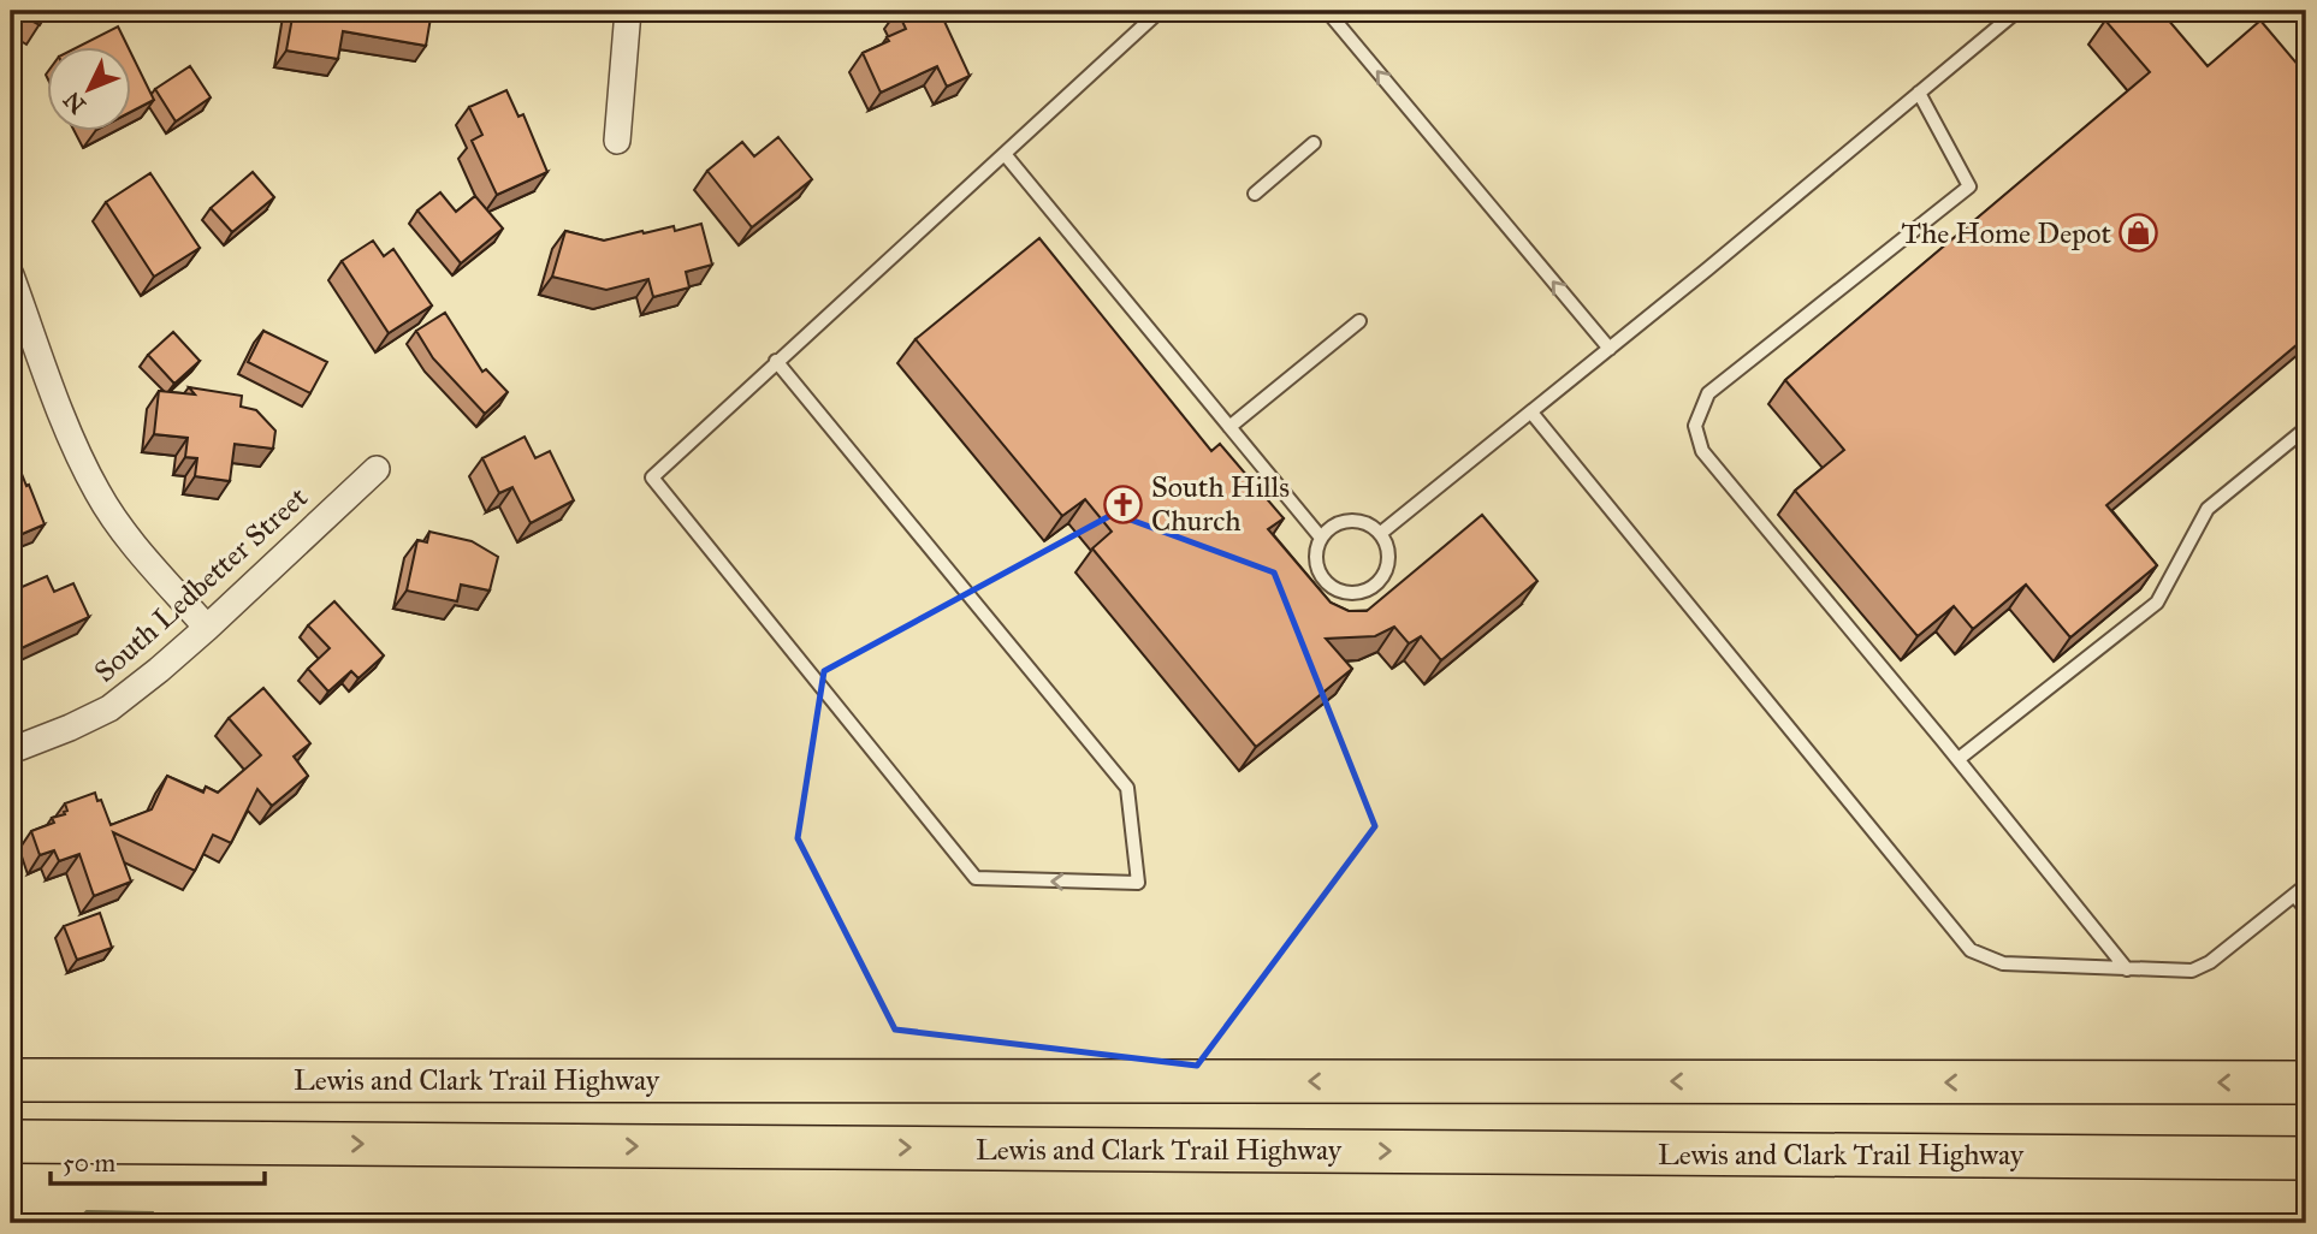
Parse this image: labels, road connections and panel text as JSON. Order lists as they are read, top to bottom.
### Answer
{
  "streets": {
    "highway": ["Lewis and Clark Trail Highway"],
    "street": ["South Ledbetter Street"]
  },
  "places": {
    "shop": ["The Home Depot"],
    "church": ["South Hills Church"]
  },
  "scale_bar": "50 m",
  "north": "bottom left"
}
